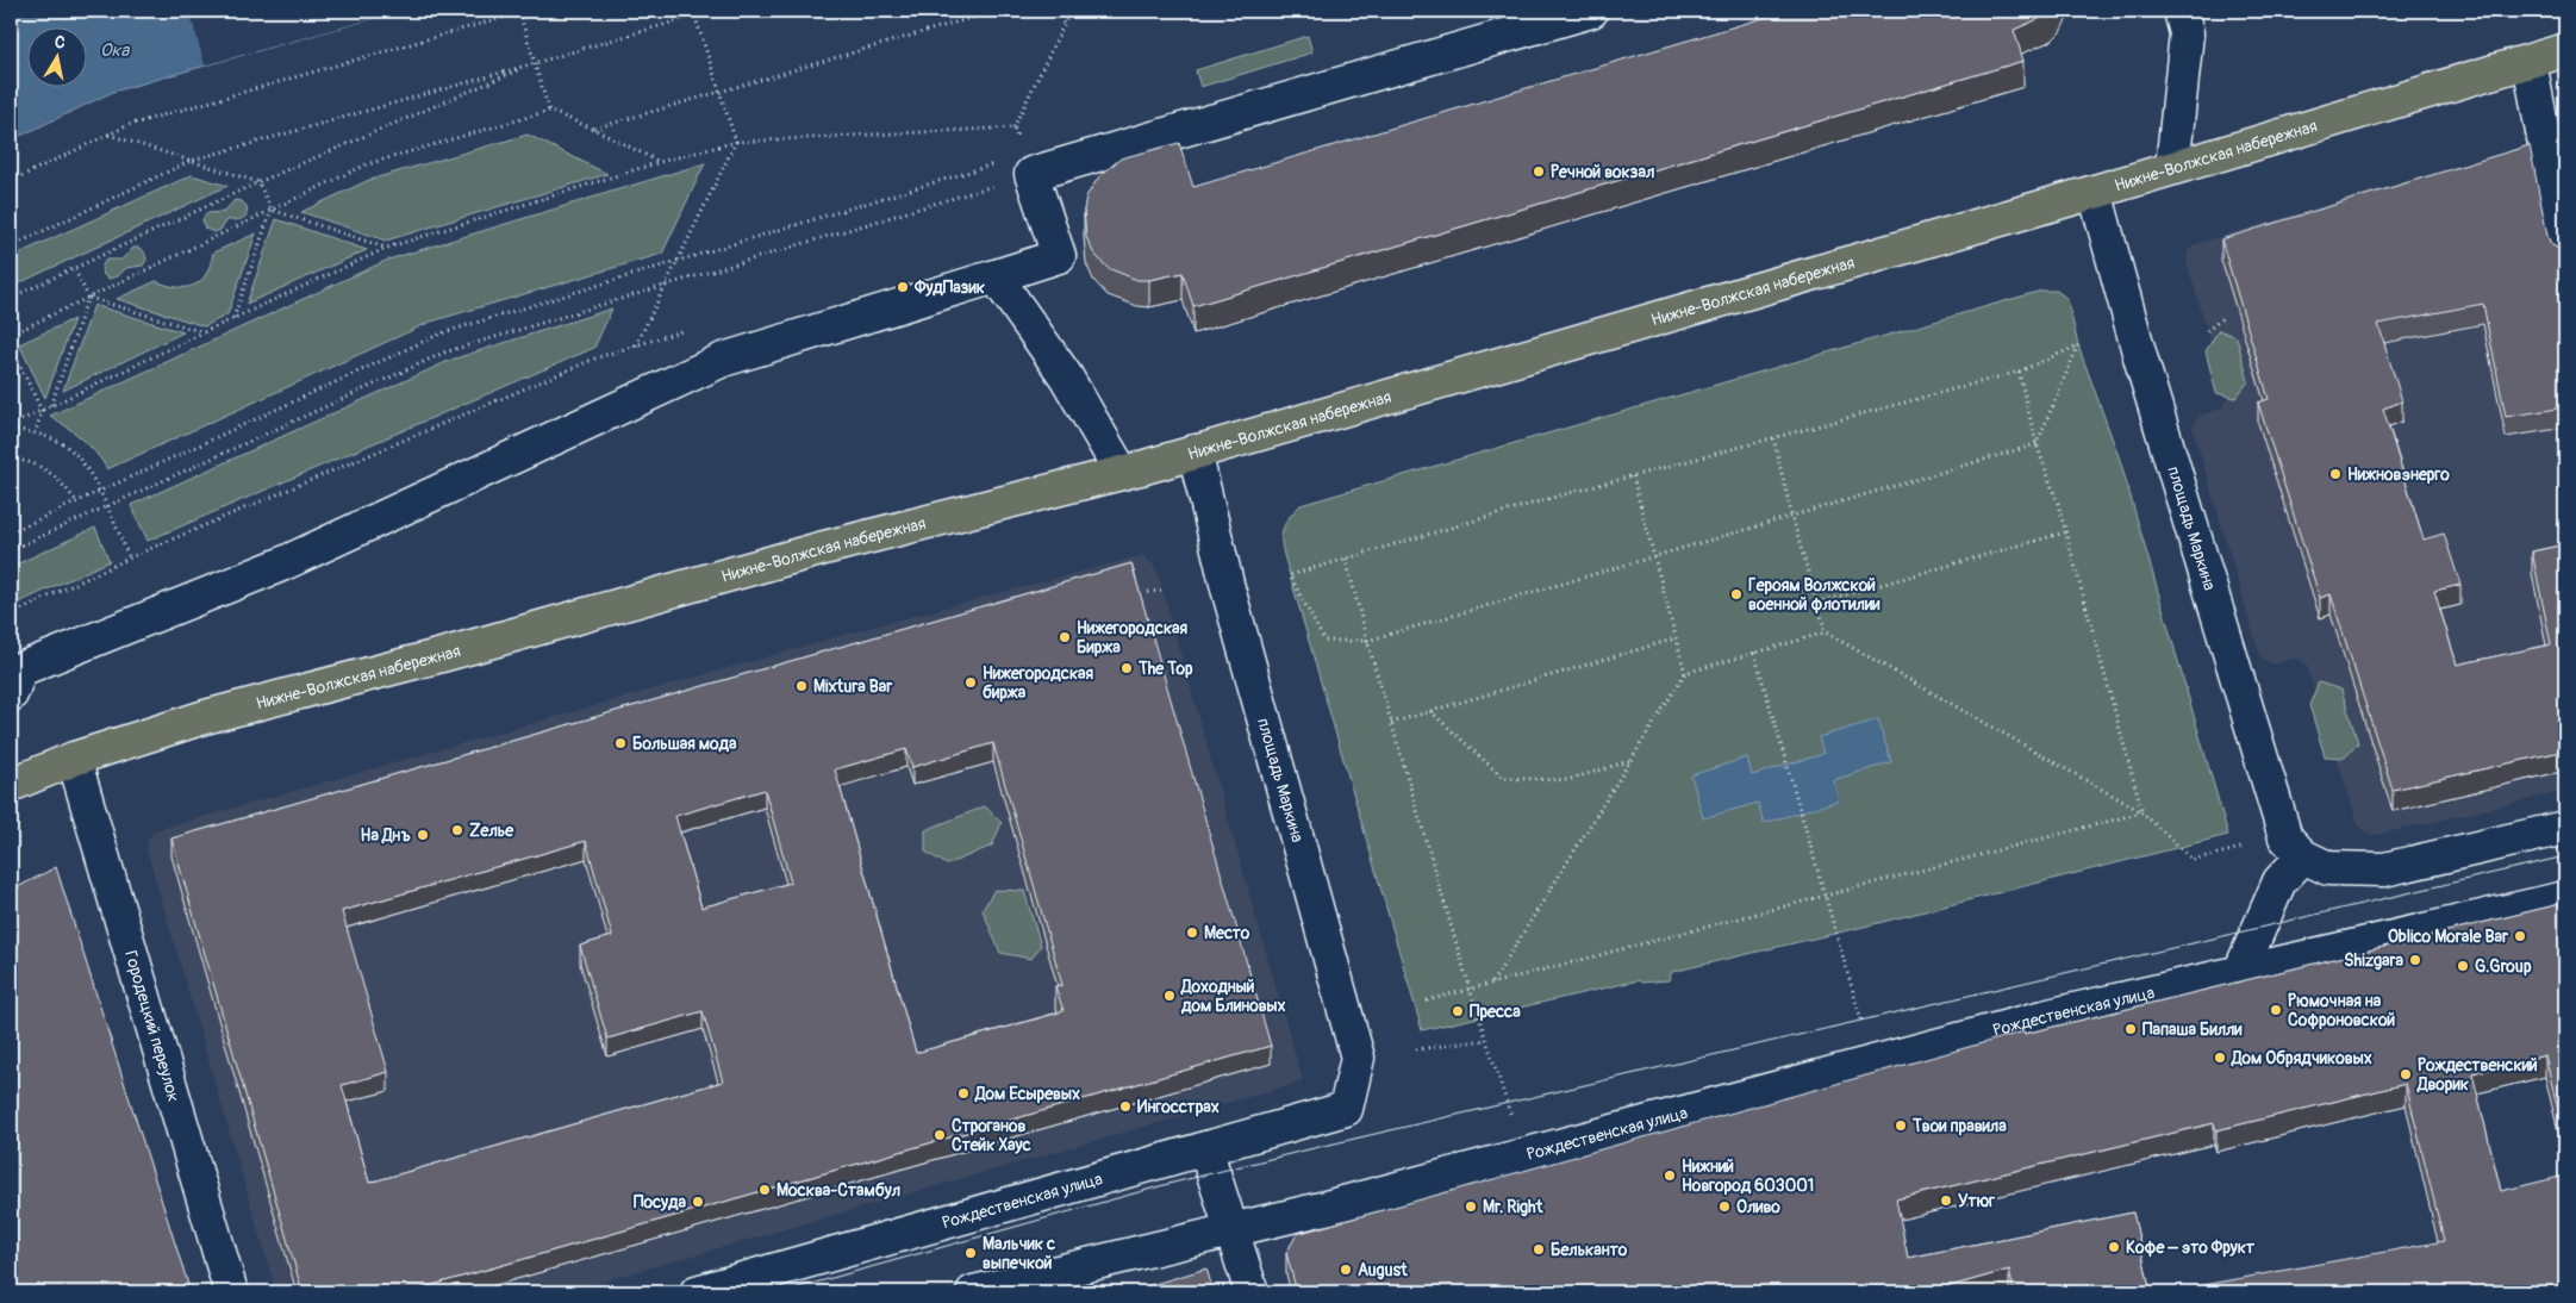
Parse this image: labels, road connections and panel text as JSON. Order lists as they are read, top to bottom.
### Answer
{
  "streets": {
    "main road": ["Нижне-Волжская набережная"],
    "street": ["площадь Маркина", "Рождественская улица", "Городецкий переулок"]
  },
  "crossings": [
    ["Нижне-Волжская набережная", "площадь Маркина"],
    ["Нижне-Волжская набережная", "Городецкий переулок"],
    ["площадь Маркина", "Рождественская улица"]
  ],
  "water": ["Ока"],
  "places": [
    "Речной вокзал",
    "ФудПазик",
    "Нижновэнерго",
    "Героям Волжской военной флотилии",
    "Нижегородская Биржа",
    "The Top",
    "Нижегородская биржа",
    "Mixtura Bar",
    "Большая мода",
    "Zелье",
    "На Днъ",
    "Место",
    "Oblico Morale Bar",
    "Shizgara",
    "G.Group",
    "Доходный дом Блиновых",
    "Рюмочная на Софроновской",
    "Пресса",
    "Папаша Билли",
    "Дом Обрядчиковых",
    "Рождественский Дворик",
    "Дом Есыревых",
    "Ингосстрах",
    "Твои правила",
    "Строганов Стейк Хаус",
    "Нижний Новгород 603001",
    "Москва-Стамбул",
    "Утюг",
    "Посуда",
    "Mr. Right",
    "Оливо",
    "Кофе – это Фрукт",
    "Бельканто",
    "Мальчик с выпечкой",
    "August"
  ],
  "north": "top"
}
